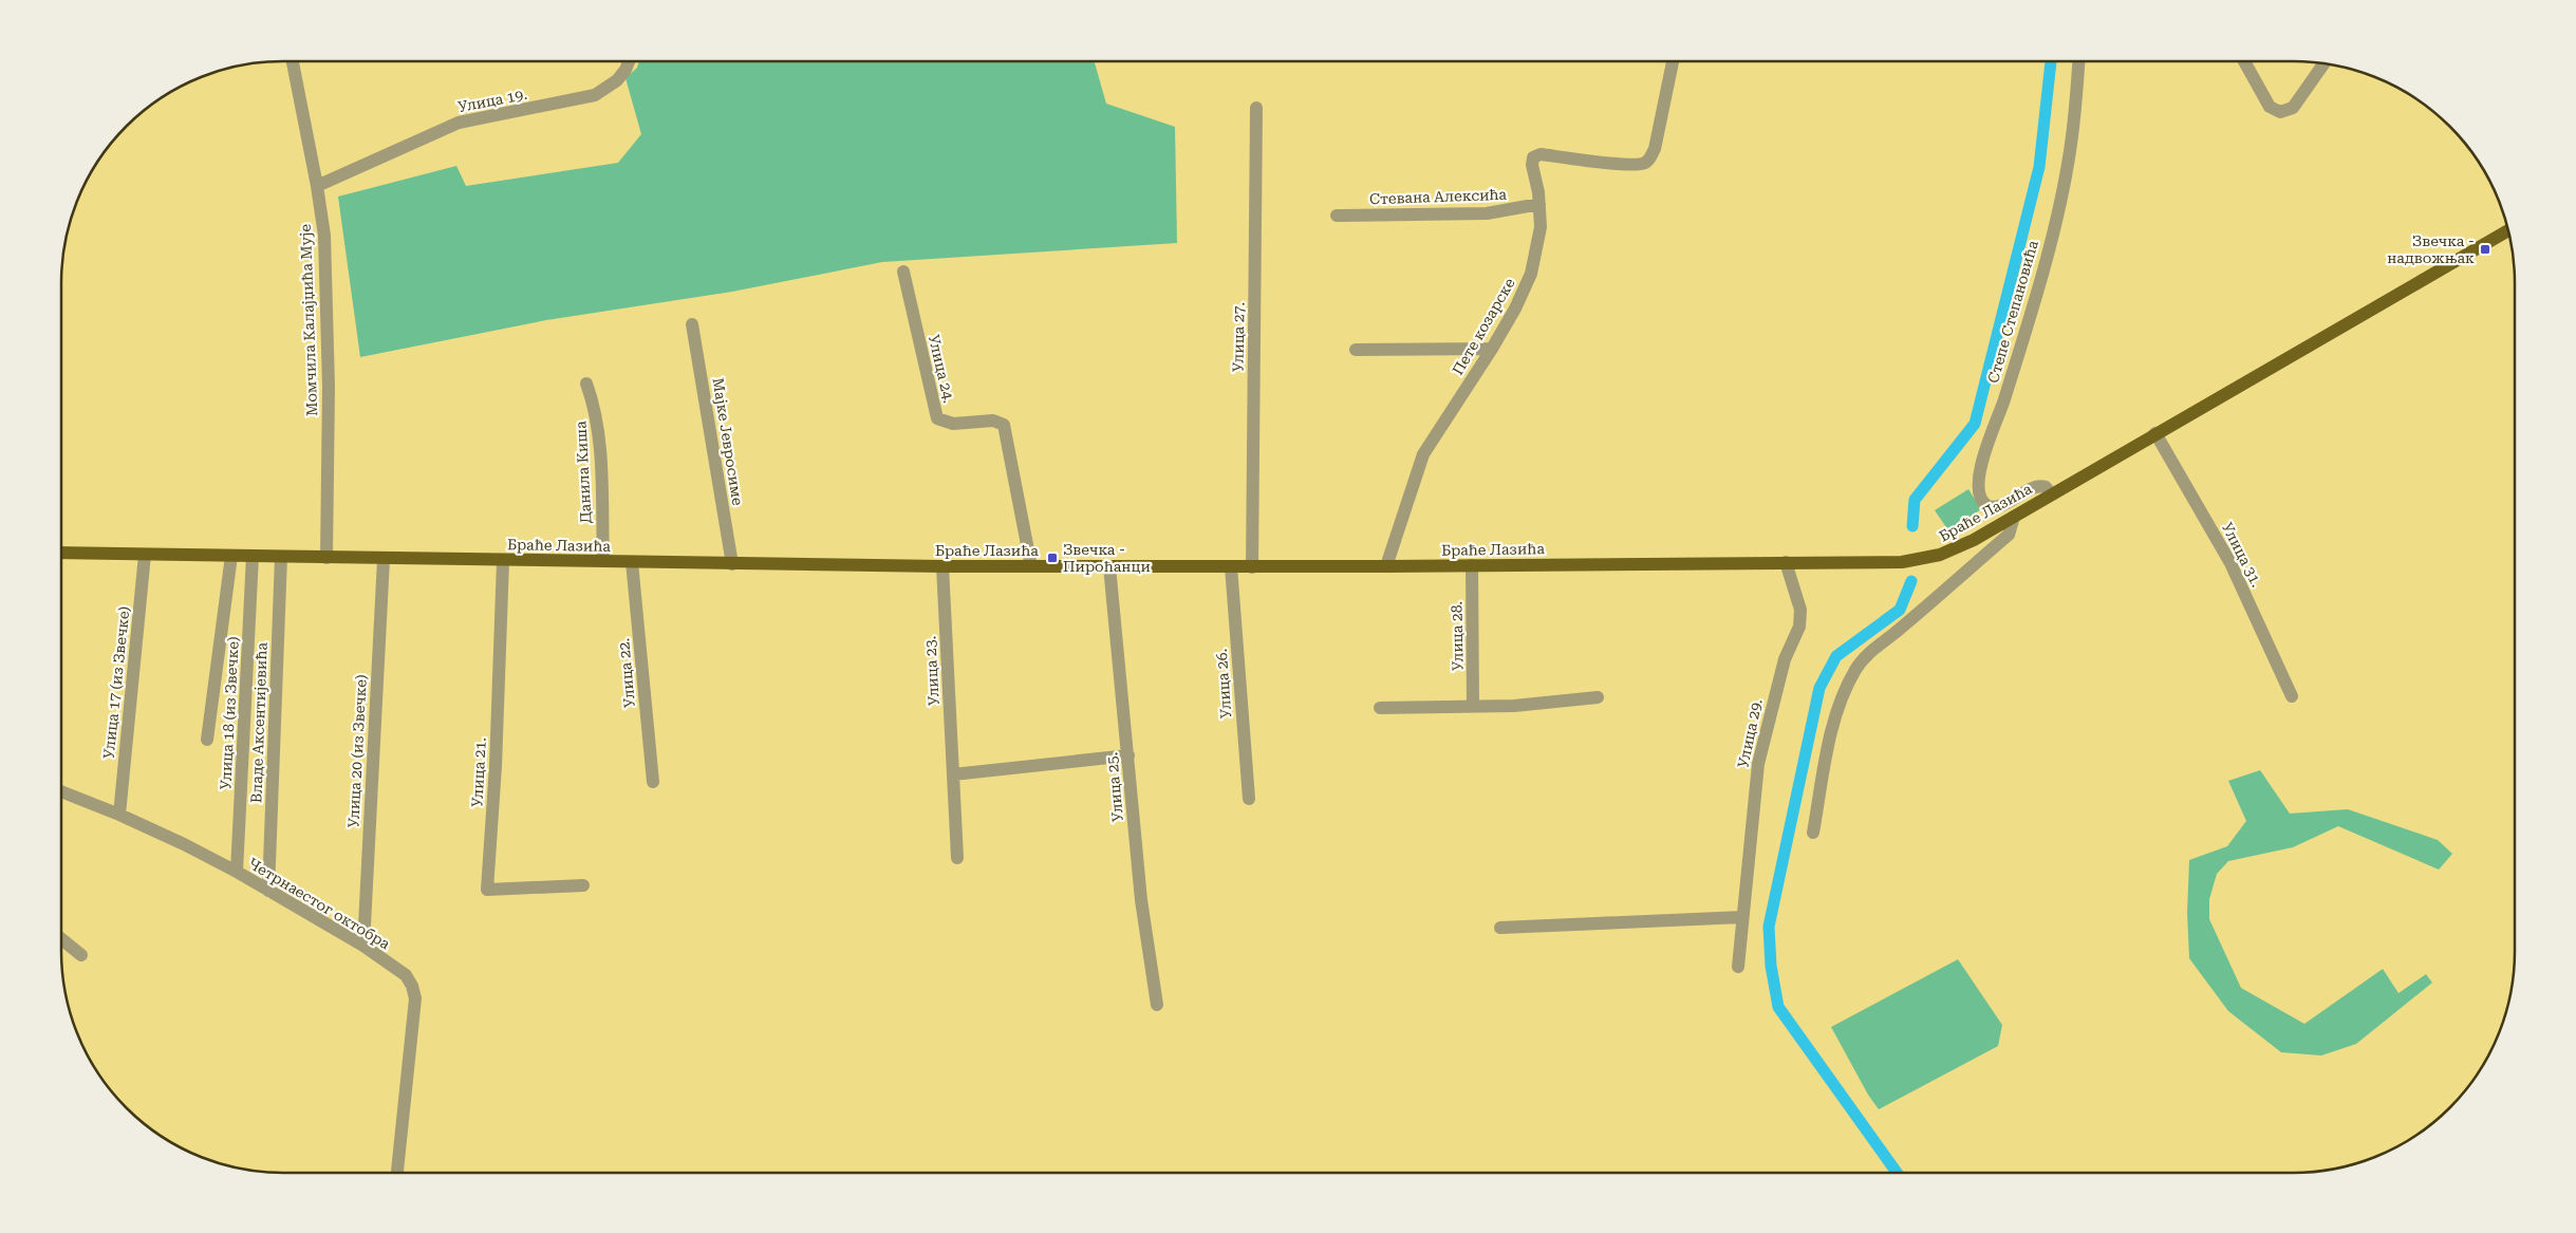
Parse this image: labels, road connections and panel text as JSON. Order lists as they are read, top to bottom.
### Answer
{
  "streets": {
    "main road": ["Браће Лазића"],
    "street": [
      "Улица 19.",
      "Стевана Алексића",
      "Степе Степановића",
      "Момчила Калајџића Мује",
      "Пете козарске",
      "Улица 27.",
      "Улица 24.",
      "Мајке Јевросиме",
      "Данила Киша",
      "Улица 31.",
      "Улица 28.",
      "Улица 23.",
      "Улица 22.",
      "Улица 17 (из Звечке)",
      "Улица 26.",
      "Улица 18 (из Звечке)",
      "Владе Аксентијевића",
      "Улица 29.",
      "Улица 20 (из Звечке)",
      "Улица 21.",
      "Улица 25.",
      "Четрнаестог октобра"
    ]
  },
  "crossings": [
    ["Улица 19.", "Момчила Калајџића Мује"],
    ["Стевана Алексића", "Пете козарске"],
    ["Степе Степановића", "Браће Лазића"],
    ["Момчила Калајџића Мује", "Браће Лазића"],
    ["Пете козарске", "Браће Лазића"],
    ["Улица 27.", "Браће Лазића"],
    ["Улица 24.", "Браће Лазића"],
    ["Мајке Јевросиме", "Браће Лазића"],
    ["Данила Киша", "Браће Лазића"],
    ["Браће Лазића", "Улица 31."],
    ["Браће Лазића", "Улица 28."],
    ["Браће Лазића", "Улица 23."],
    ["Браће Лазића", "Улица 22."],
    ["Браће Лазића", "Улица 17 (из Звечке)"],
    ["Браће Лазића", "Улица 26."],
    ["Браће Лазића", "Улица 18 (из Звечке)"],
    ["Браће Лазића", "Владе Аксентијевића"],
    ["Браће Лазића", "Улица 29."],
    ["Браће Лазића", "Улица 20 (из Звечке)"],
    ["Браће Лазића", "Улица 21."],
    ["Браће Лазића", "Улица 25."],
    ["Улица 17 (из Звечке)", "Четрнаестог октобра"],
    ["Улица 18 (из Звечке)", "Четрнаестог октобра"],
    ["Владе Аксентијевића", "Четрнаестог октобра"],
    ["Улица 20 (из Звечке)", "Четрнаестог октобра"]
  ],
  "places": {
    "transit": ["Звечка - надвожњак", "Звечка - Пироћанци"]
  }
}
